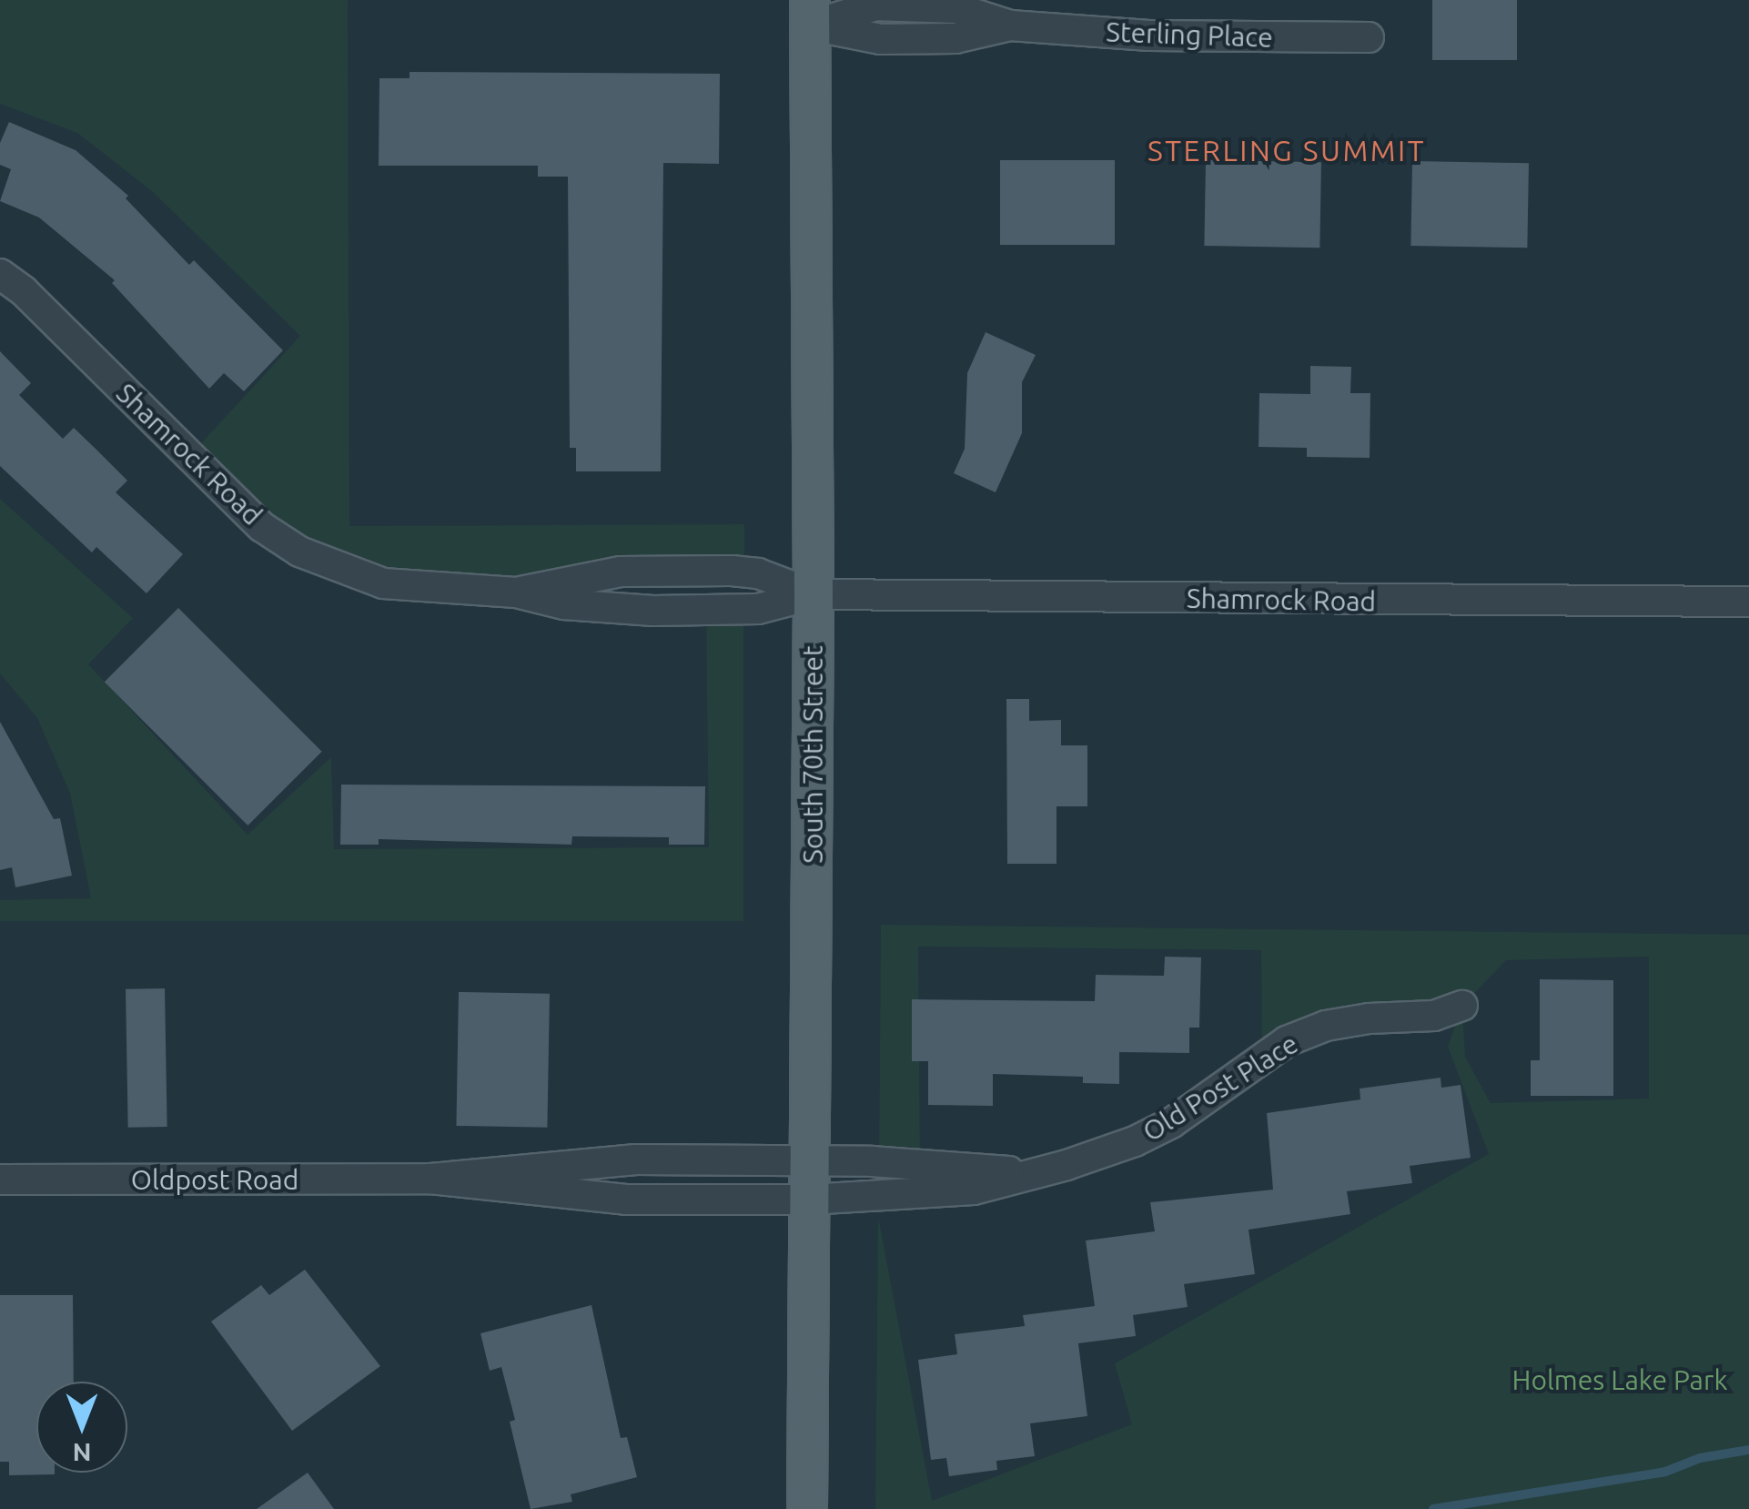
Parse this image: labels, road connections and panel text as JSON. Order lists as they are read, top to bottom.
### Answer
{
  "streets": {
    "main road": ["South 70th Street"],
    "street": [
      "Sterling Place",
      "Shamrock Road",
      "Old Post Place",
      "Oldpost Road"
    ]
  },
  "crossings": [
    ["Sterling Place", "South 70th Street"],
    ["Shamrock Road", "South 70th Street"],
    ["South 70th Street", "Old Post Place"],
    ["South 70th Street", "Oldpost Road"],
    ["Old Post Place", "Oldpost Road"]
  ],
  "districts": ["STERLING SUMMIT"],
  "parks": ["Holmes Lake Park"],
  "north": "bottom"
}
